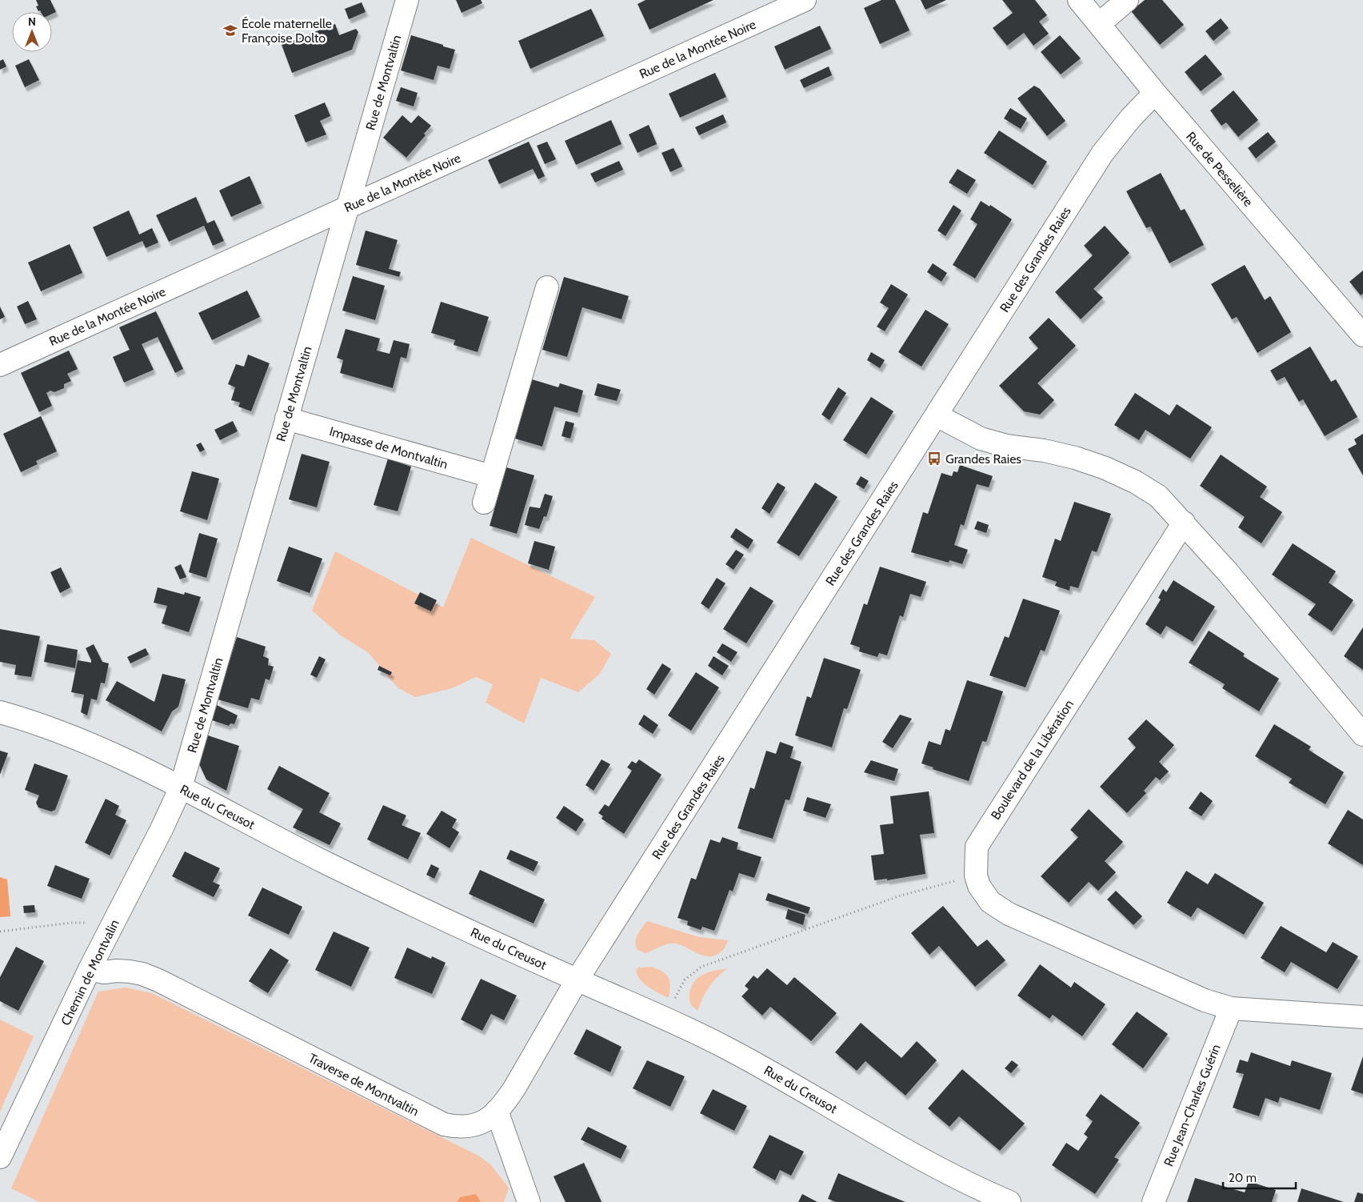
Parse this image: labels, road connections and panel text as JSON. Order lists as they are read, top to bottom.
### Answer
{
  "streets": {
    "street": [
      "Rue de la Montée Noire",
      "Rue de Montvaltin",
      "Rue de Pesselière",
      "Rue des Grandes Raies",
      "Impasse de Montvaltin",
      "Boulevard de la Libération",
      "Rue du Creusot",
      "Chemin de Montvalin",
      "Traverse de Montvaltin",
      "Rue Jean-Charles Guérin"
    ]
  },
  "crossings": [
    ["Rue de la Montée Noire", "Rue de Montvaltin"],
    ["Rue de Montvaltin", "Impasse de Montvaltin"],
    ["Rue de Montvaltin", "Rue du Creusot"],
    ["Rue de Montvaltin", "Chemin de Montvalin"],
    ["Rue de Pesselière", "Rue des Grandes Raies"],
    ["Rue des Grandes Raies", "Rue du Creusot"],
    ["Rue des Grandes Raies", "Traverse de Montvaltin"],
    ["Boulevard de la Libération", "Rue Jean-Charles Guérin"],
    ["Rue du Creusot", "Chemin de Montvalin"],
    ["Rue du Creusot", "Traverse de Montvaltin"],
    ["Chemin de Montvalin", "Traverse de Montvaltin"]
  ],
  "places": {
    "school or university": ["École maternelle Françoise Dolto"],
    "bus stop": ["Grandes Raies"]
  },
  "scale_bar": "20 m",
  "north": "top"
}
